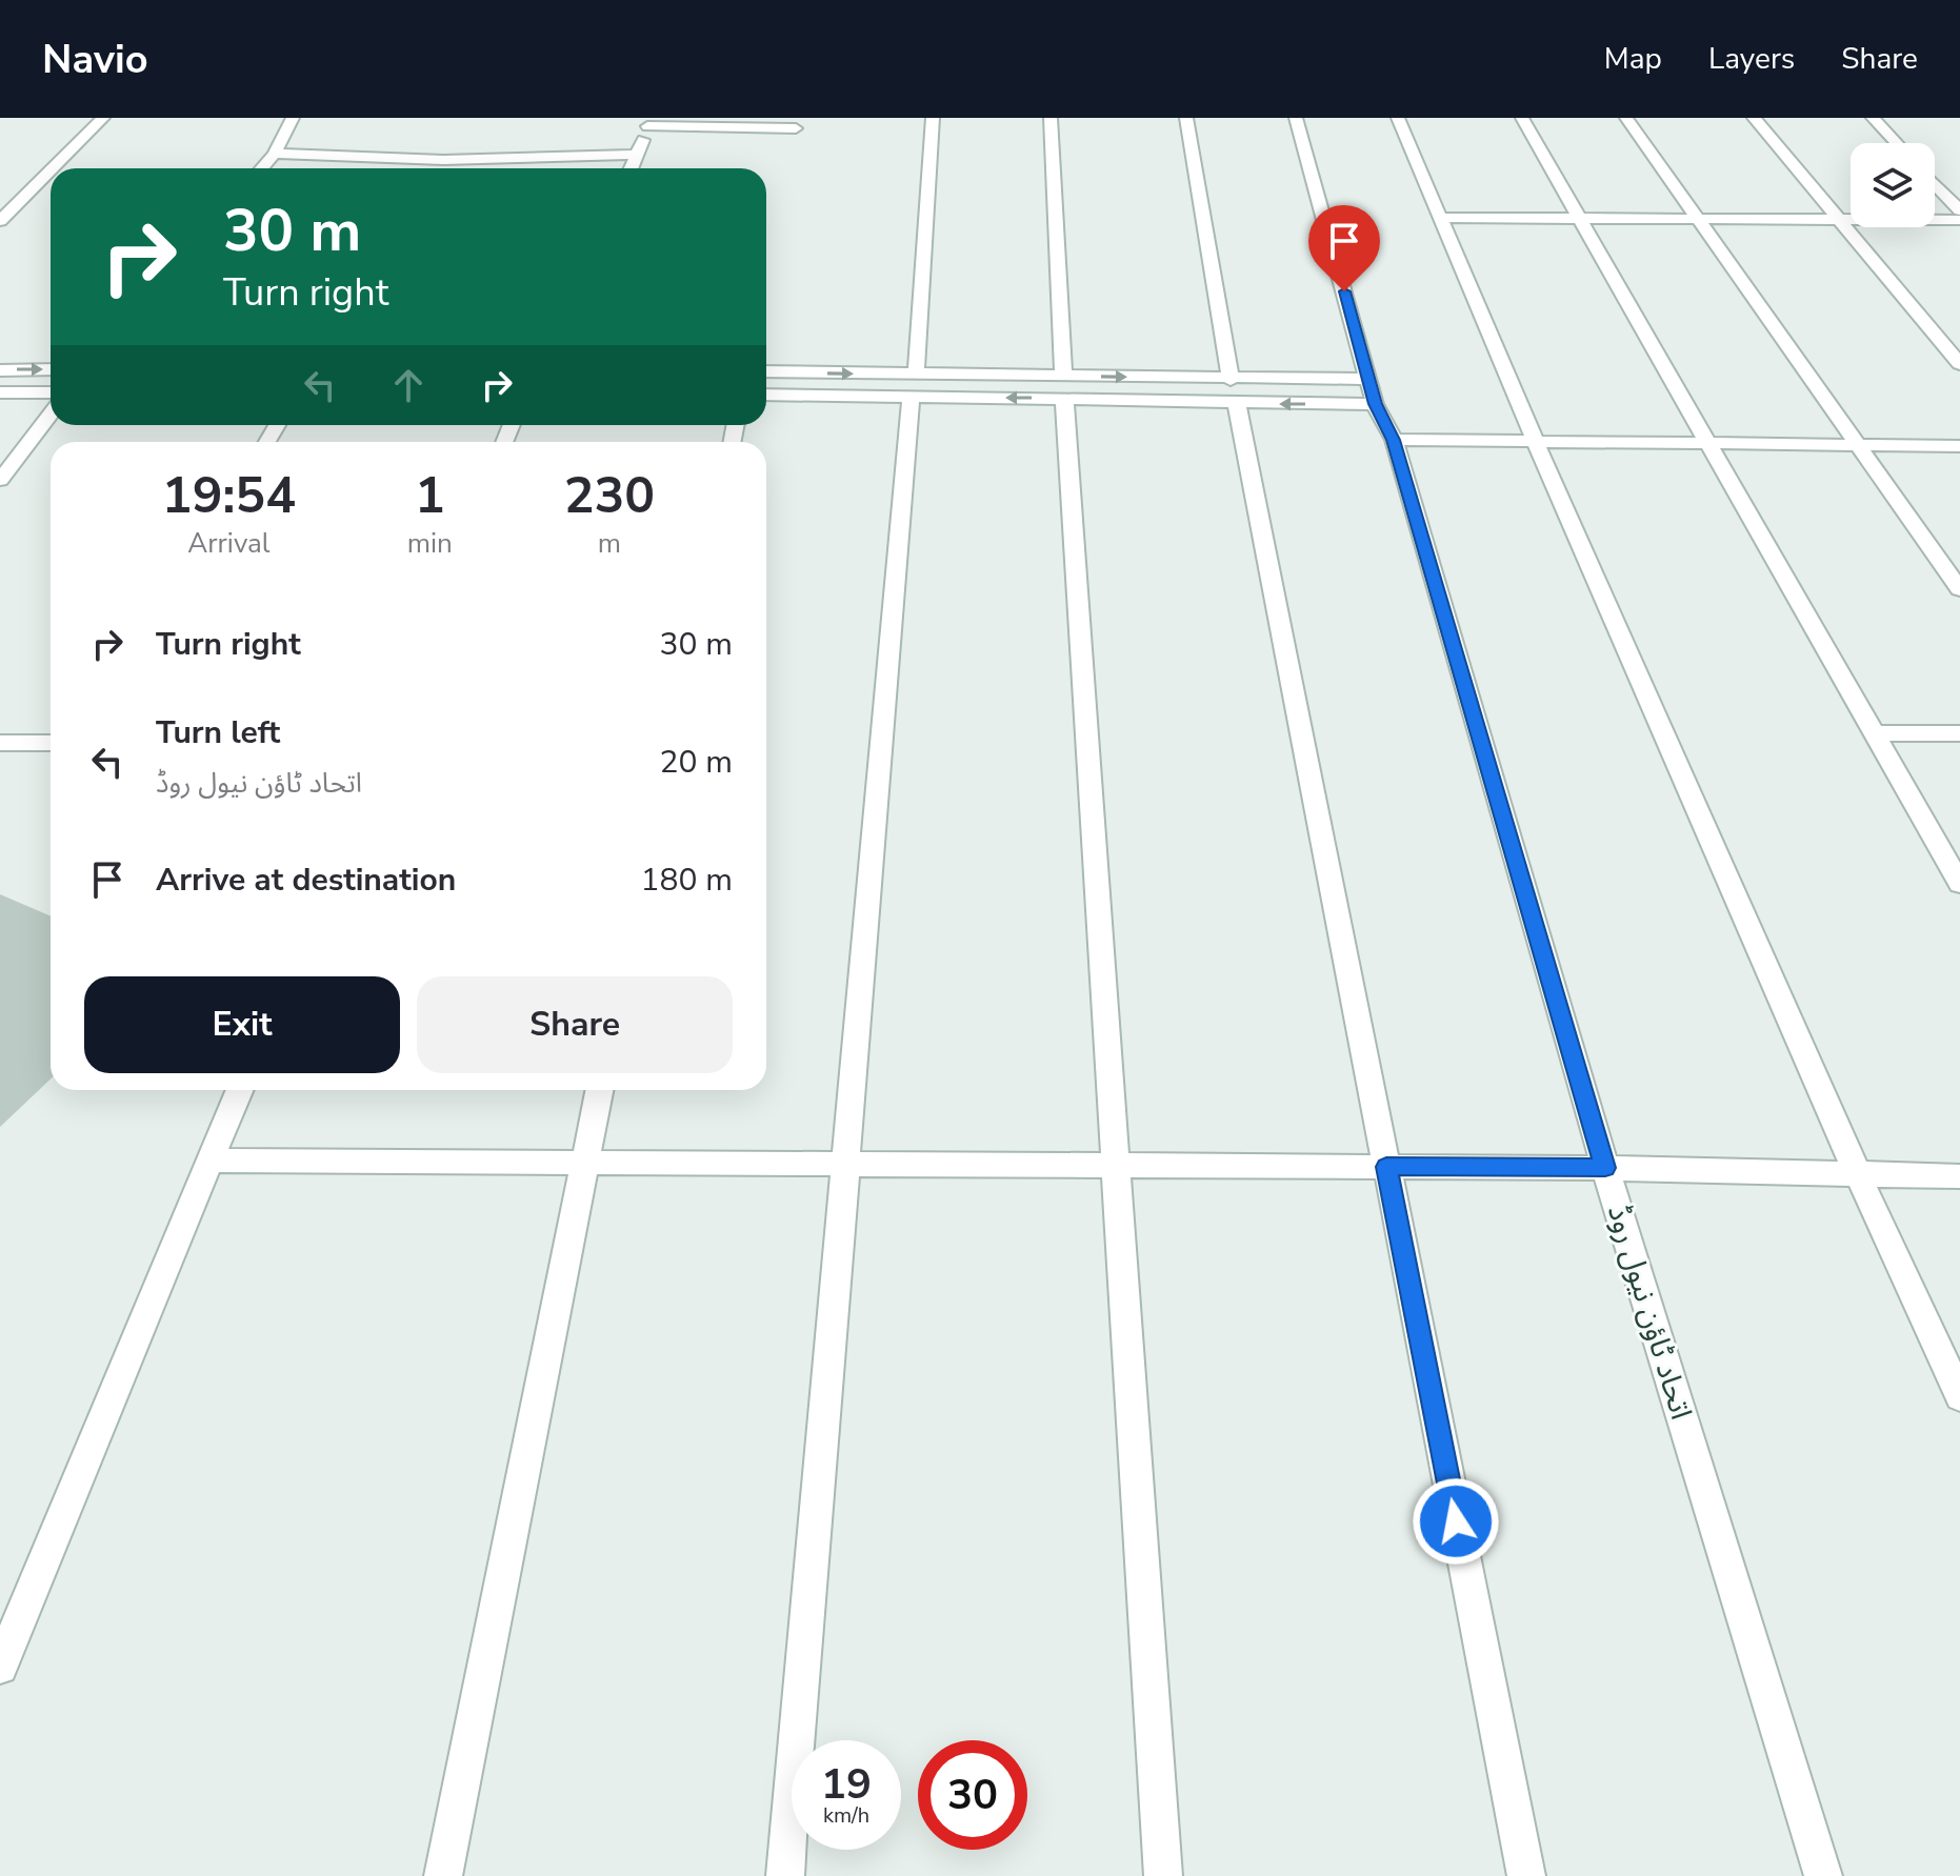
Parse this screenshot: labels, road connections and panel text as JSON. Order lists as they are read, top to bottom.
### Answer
{
  "streets": {
    "street": ["اتحاد ٹاؤن نیول روڈ"]
  },
  "page": {
    "header": "Navio",
    "nav": ["Map", "Layers", "Share"],
    "turn": ["30 m", "Turn right"],
    "eta": [
      "19:54",
      "Arrival",
      "1",
      "min",
      "230",
      "m"
    ],
    "list": [
      {
        "name": "Turn right",
        "value": "30 m"
      },
      {
        "name": "Turn left",
        "note": "اتحاد ٹاؤن نیول روڈ",
        "value": "20 m"
      },
      {
        "name": "Arrive at destination",
        "value": "180 m"
      }
    ],
    "buttons": ["Exit", "Share"],
    "speed": "19 km/h",
    "limit": "30"
  }
}
